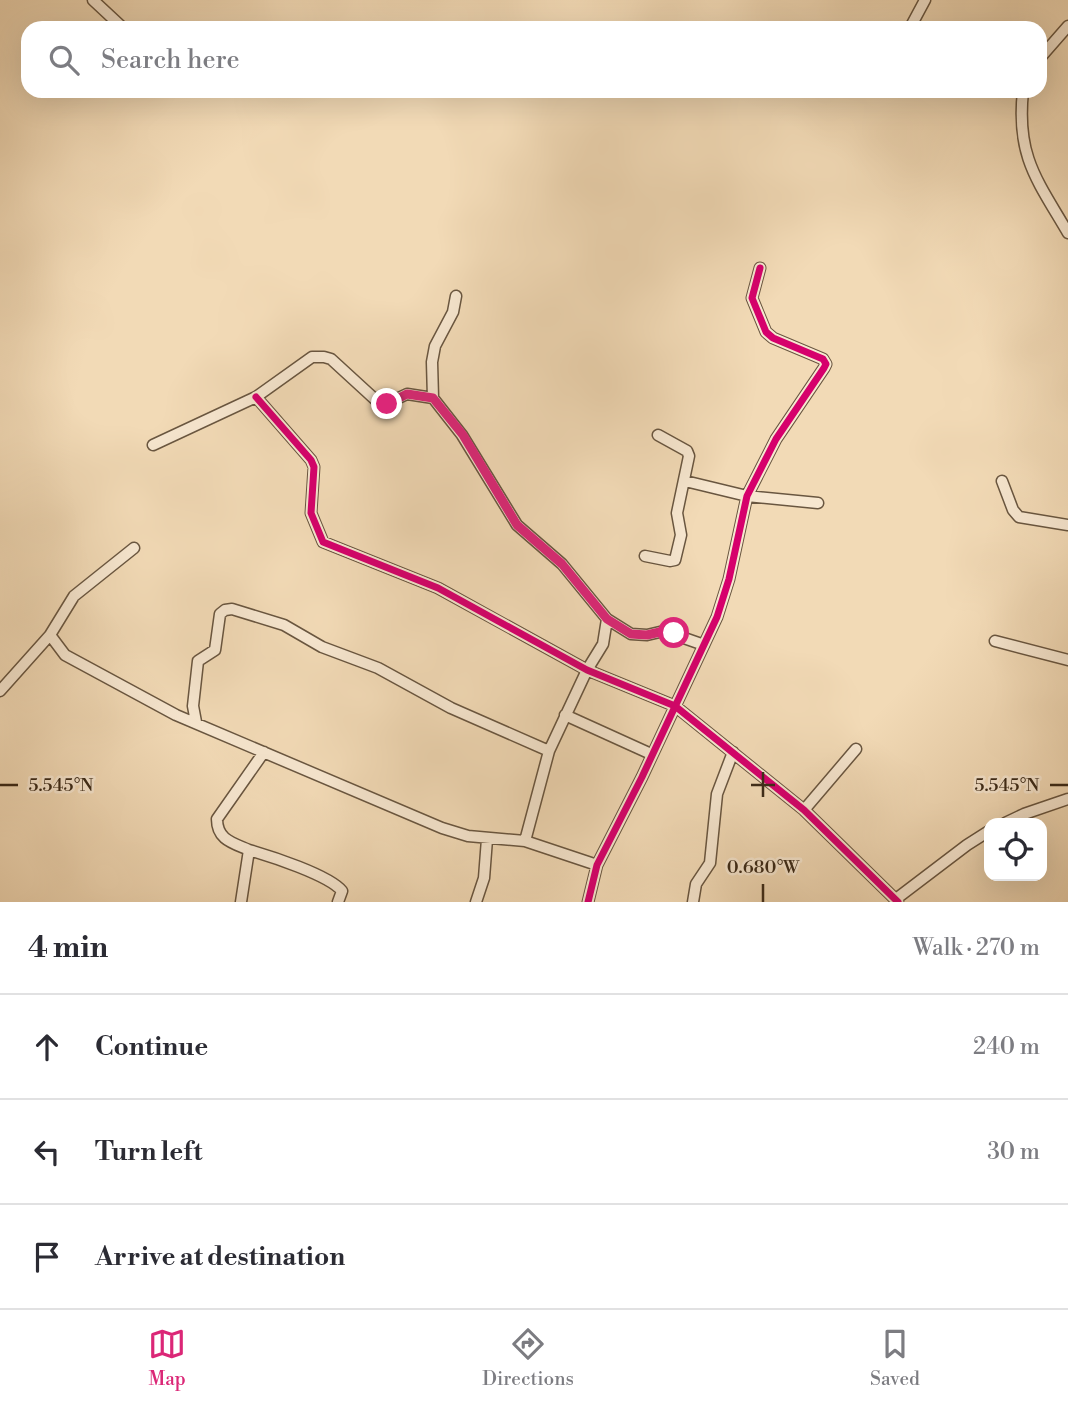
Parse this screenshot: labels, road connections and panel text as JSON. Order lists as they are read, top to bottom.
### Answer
{
  "page": {
    "search": "Search here",
    "heading": ["4 min", "Walk · 270 m"],
    "list": [
      ["Continue", "240 m"],
      ["Turn left", "30 m"],
      "Arrive at destination"
    ],
    "nav": ["Map", "Directions", "Saved"]
  },
  "coordinates": ["5.545°N", "0.680°W"]
}
